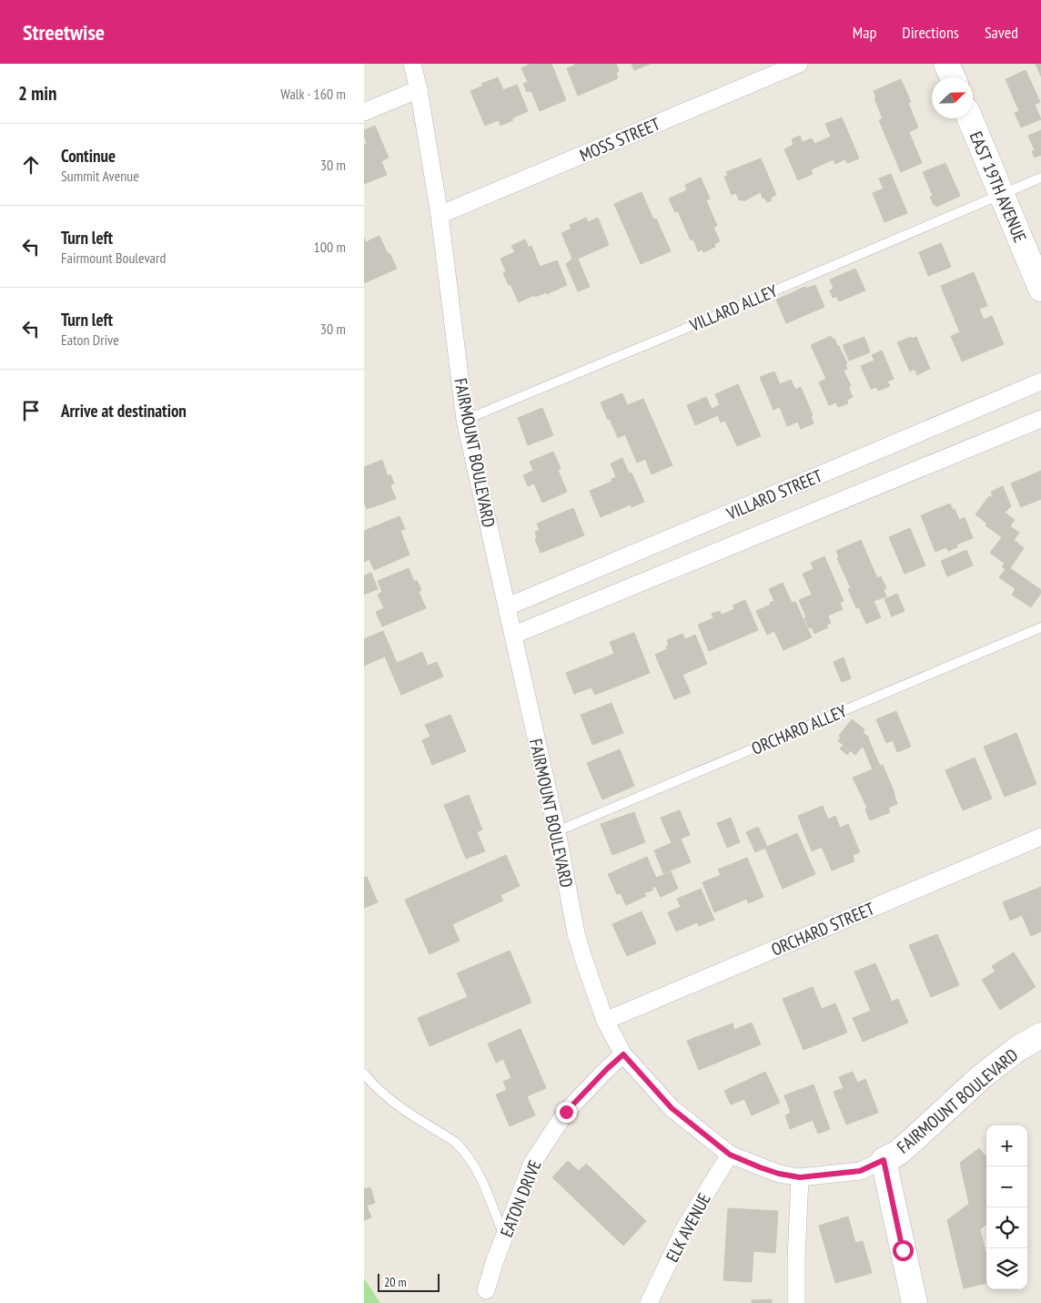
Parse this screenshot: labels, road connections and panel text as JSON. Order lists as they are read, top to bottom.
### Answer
{
  "streets": {
    "street": [
      "MOSS STREET",
      "EAST 19TH AVENUE",
      "FAIRMOUNT BOULEVARD",
      "VILLARD STREET",
      "ORCHARD STREET",
      "EATON DRIVE",
      "ELK AVENUE"
    ],
    "lane": ["VILLARD ALLEY", "ORCHARD ALLEY"]
  },
  "crossings": [
    ["MOSS STREET", "FAIRMOUNT BOULEVARD"],
    ["EAST 19TH AVENUE", "VILLARD ALLEY"],
    ["VILLARD ALLEY", "FAIRMOUNT BOULEVARD"],
    ["FAIRMOUNT BOULEVARD", "VILLARD STREET"],
    ["FAIRMOUNT BOULEVARD", "ORCHARD ALLEY"],
    ["FAIRMOUNT BOULEVARD", "ORCHARD STREET"],
    ["FAIRMOUNT BOULEVARD", "EATON DRIVE"],
    ["FAIRMOUNT BOULEVARD", "ELK AVENUE"]
  ],
  "scale_bar": "20 m",
  "north": "top right",
  "page": {
    "header": "Streetwise",
    "nav": ["Map", "Directions", "Saved"],
    "heading": ["2 min", "Walk · 160 m"],
    "list": [
      ["Continue", "Summit Avenue", "30 m"],
      ["Turn left", "Fairmount Boulevard", "100 m"],
      ["Turn left", "Eaton Drive", "30 m"],
      "Arrive at destination"
    ],
    "map_buttons": ["+", "−"],
    "scale": "20 m"
  }
}
